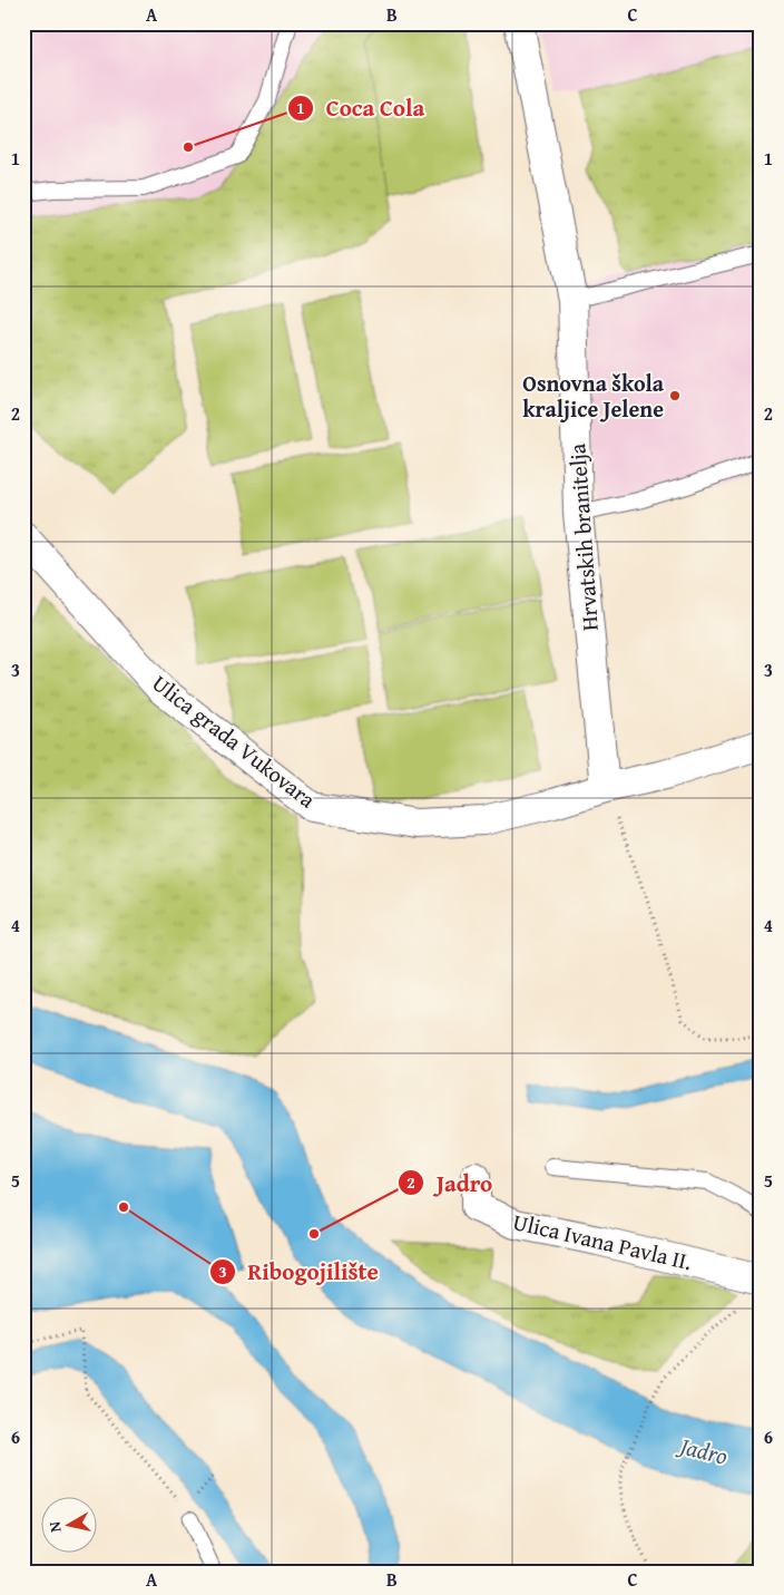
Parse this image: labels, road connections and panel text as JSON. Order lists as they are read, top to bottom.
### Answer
{
  "streets": {
    "street": ["Hrvatskih branitelja", "Ulica grada Vukovara", "Ulica Ivana Pavla II."]
  },
  "crossings": [
    ["Hrvatskih branitelja", "Ulica grada Vukovara"]
  ],
  "water": ["Jadro"],
  "places": [
    "Coca Cola",
    "Osnovna škola kraljice Jelene",
    "Ribogojilište",
    "Jadro"
  ],
  "north": "left",
  "grid": {
    "columns": ["A", "B", "C"],
    "rows": [
      "1",
      "2",
      "3",
      "4",
      "5",
      "6"
    ]
  }
}
